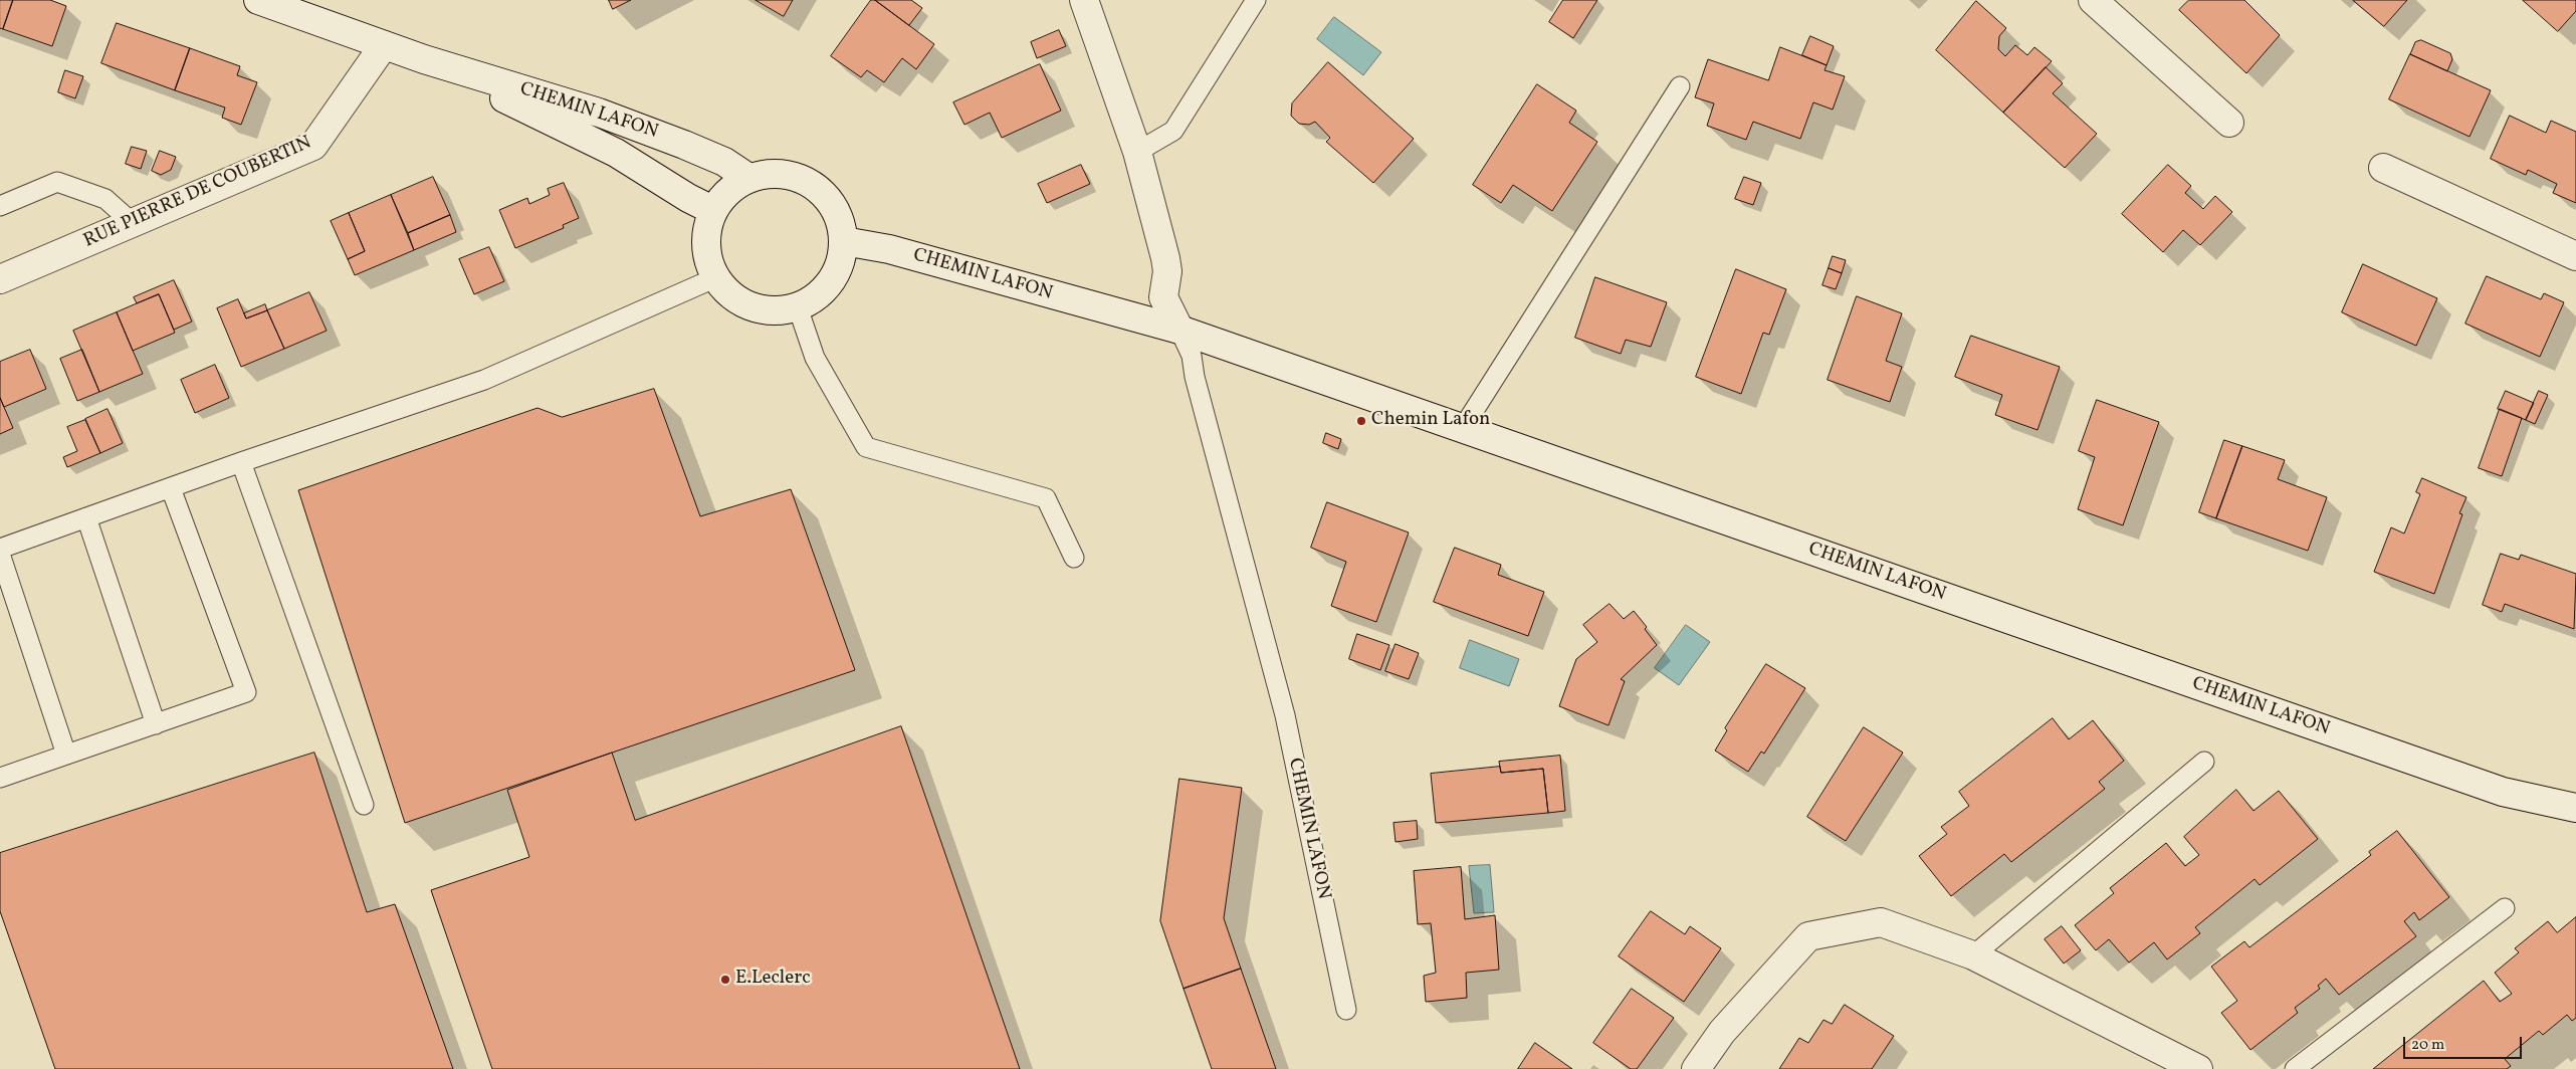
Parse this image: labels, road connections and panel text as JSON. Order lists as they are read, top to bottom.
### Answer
{
  "streets": {
    "street": ["CHEMIN LAFON", "RUE PIERRE DE COUBERTIN"]
  },
  "crossings": [
    ["CHEMIN LAFON", "RUE PIERRE DE COUBERTIN"]
  ],
  "places": ["Chemin Lafon", "E.Leclerc"],
  "scale_bar": "20 m"
}
